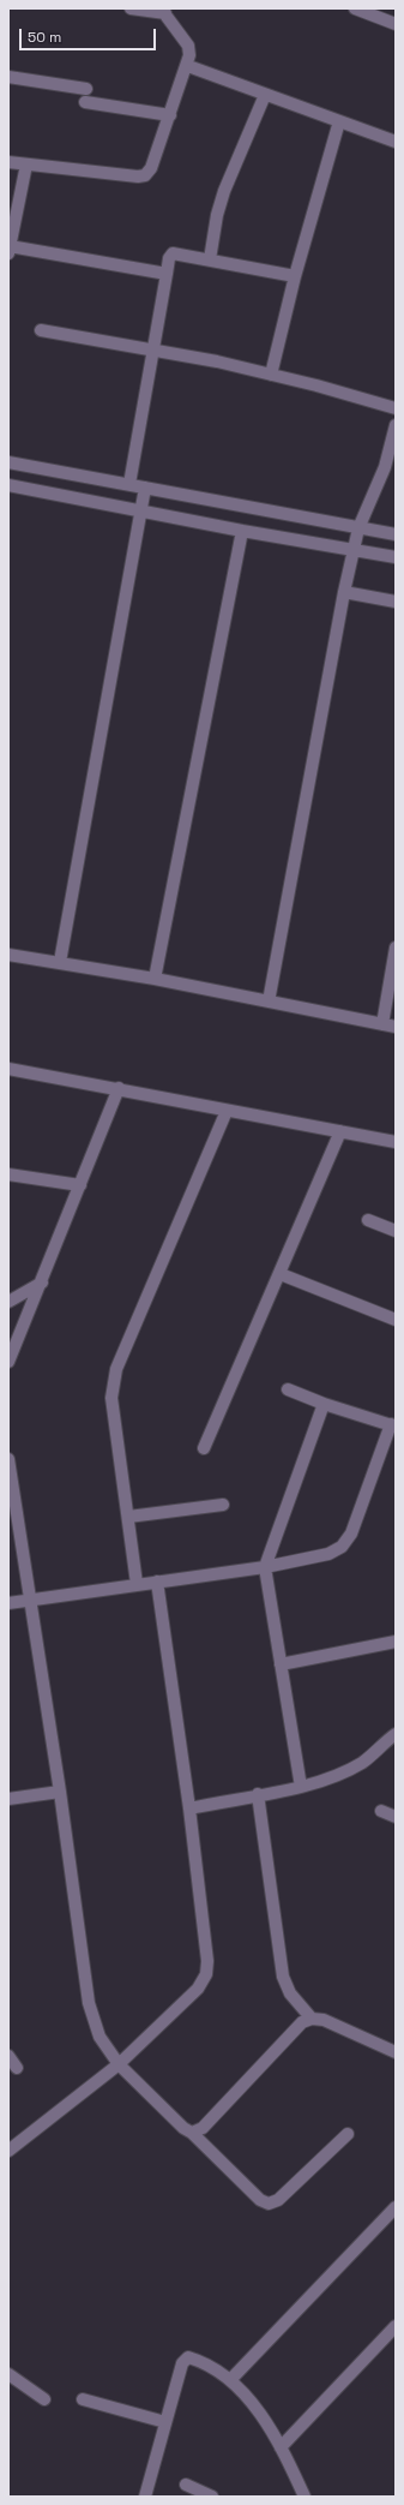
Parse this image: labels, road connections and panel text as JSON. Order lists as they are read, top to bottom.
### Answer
{
  "scale_bar": "50 m"
}
